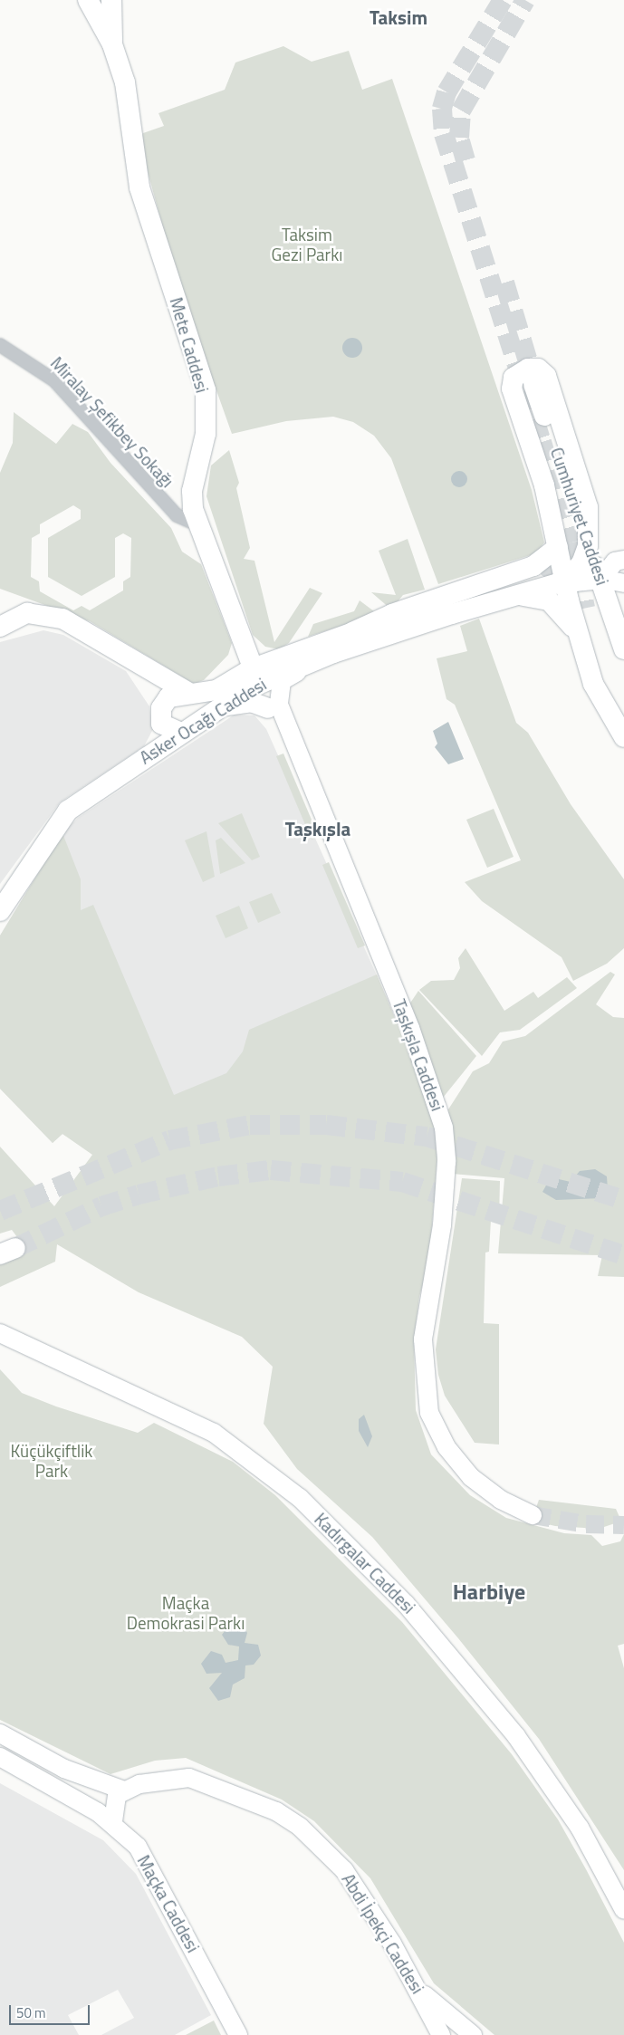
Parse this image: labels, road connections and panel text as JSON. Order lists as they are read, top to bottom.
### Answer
{
  "streets": {
    "main road": [
      "Mete Caddesi",
      "Cumhuriyet Caddesi",
      "Asker Ocağı Caddesi",
      "Taşkışla Caddesi",
      "Kadırgalar Caddesi",
      "Maçka Caddesi",
      "Abdi İpekçi Caddesi"
    ],
    "street": ["Miralay Şefikbey Sokağı"]
  },
  "crossings": [
    ["Mete Caddesi", "Miralay Şefikbey Sokağı"],
    ["Mete Caddesi", "Asker Ocağı Caddesi"],
    ["Mete Caddesi", "Taşkışla Caddesi"],
    ["Cumhuriyet Caddesi", "Asker Ocağı Caddesi"],
    ["Asker Ocağı Caddesi", "Taşkışla Caddesi"]
  ],
  "districts": ["Taksim", "Taşkışla", "Harbiye"],
  "parks": ["Taksim Gezi Parkı", "Küçükçiftlik Park", "Maçka Demokrasi Parkı"],
  "scale_bar": "50 m"
}
